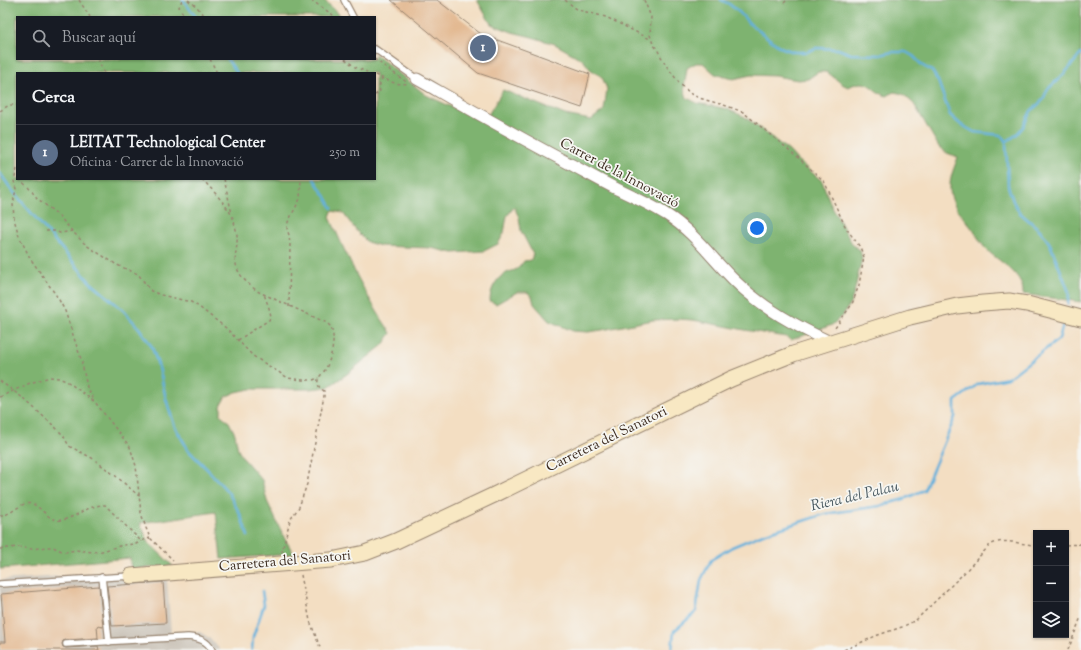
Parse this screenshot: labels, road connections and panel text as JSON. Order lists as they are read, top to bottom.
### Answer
{
  "streets": {
    "street": ["Carrer de la Innovació", "Carretera del Sanatori"]
  },
  "crossings": [
    ["Carrer de la Innovació", "Carretera del Sanatori"]
  ],
  "water": ["Riera del Palau"],
  "page": {
    "search": "Buscar aquí",
    "pins": "1",
    "heading": "Cerca",
    "list": [
      {
        "mark": "1",
        "name": "LEITAT Technological Center",
        "note": "Oficina · Carrer de la Innovació",
        "value": "250 m"
      }
    ],
    "map_buttons": ["+", "−"]
  }
}
